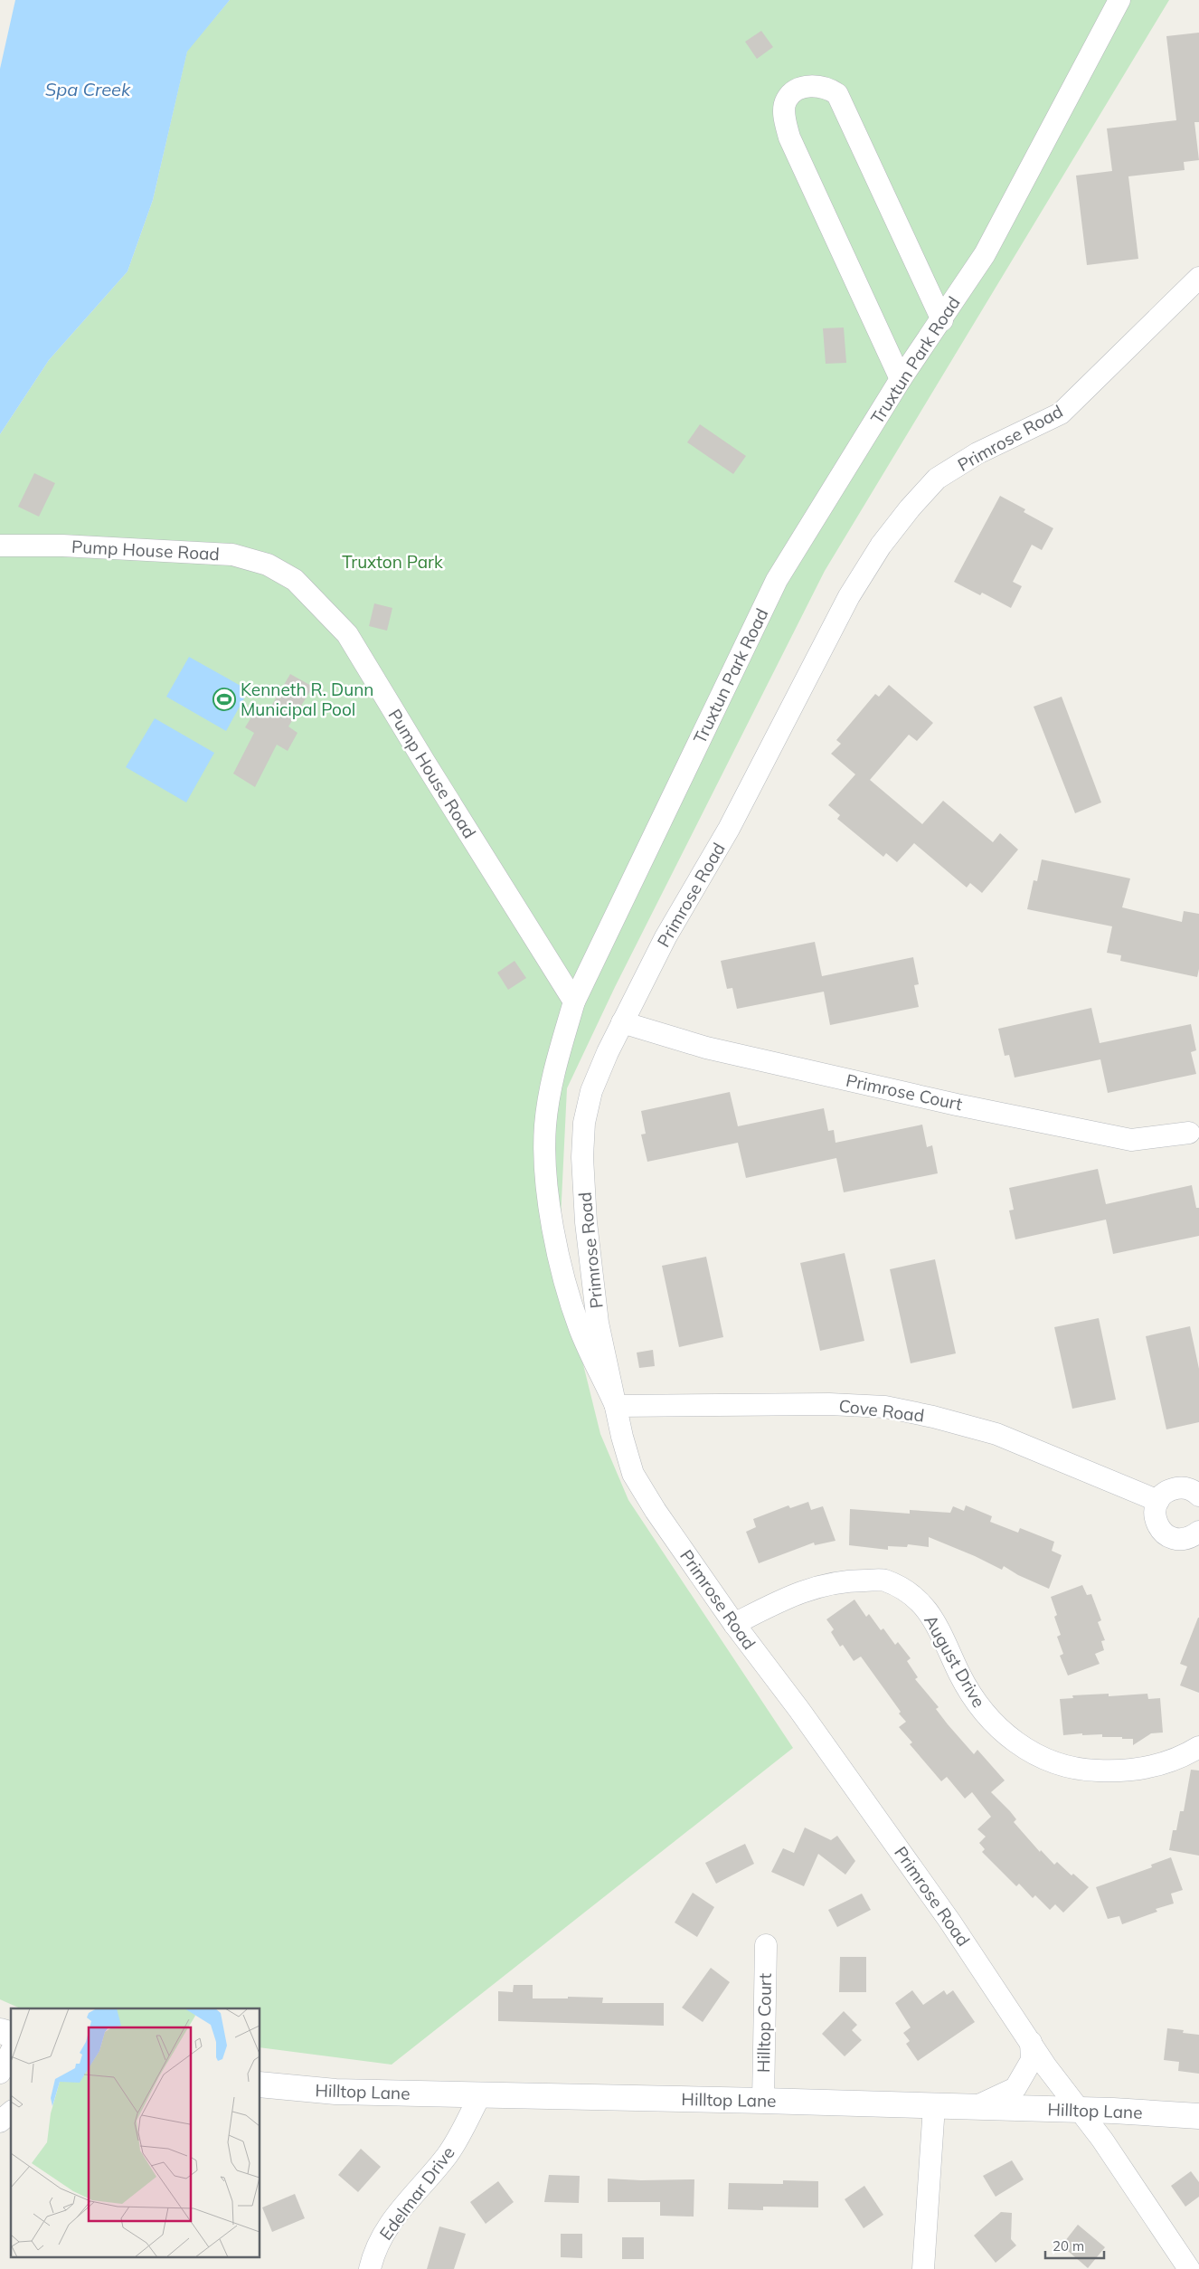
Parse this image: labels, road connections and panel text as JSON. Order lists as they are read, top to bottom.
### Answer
{
  "streets": {
    "street": [
      "Truxtun Park Road",
      "Primrose Road",
      "Pump House Road",
      "Primrose Court",
      "Cove Road",
      "August Drive",
      "Hilltop Court",
      "Hilltop Lane",
      "Edelmar Drive"
    ]
  },
  "crossings": [
    ["Truxtun Park Road", "Primrose Road"],
    ["Truxtun Park Road", "Pump House Road"],
    ["Truxtun Park Road", "Cove Road"],
    ["Primrose Road", "Primrose Court"],
    ["Primrose Road", "Cove Road"],
    ["Primrose Road", "August Drive"],
    ["Primrose Road", "Hilltop Lane"],
    ["Hilltop Court", "Hilltop Lane"],
    ["Hilltop Lane", "Edelmar Drive"]
  ],
  "water": ["Spa Creek"],
  "parks": ["Truxton Park"],
  "places": {
    "sports": ["Kenneth R. Dunn Municipal Pool"]
  },
  "scale_bar": "20 m"
}
